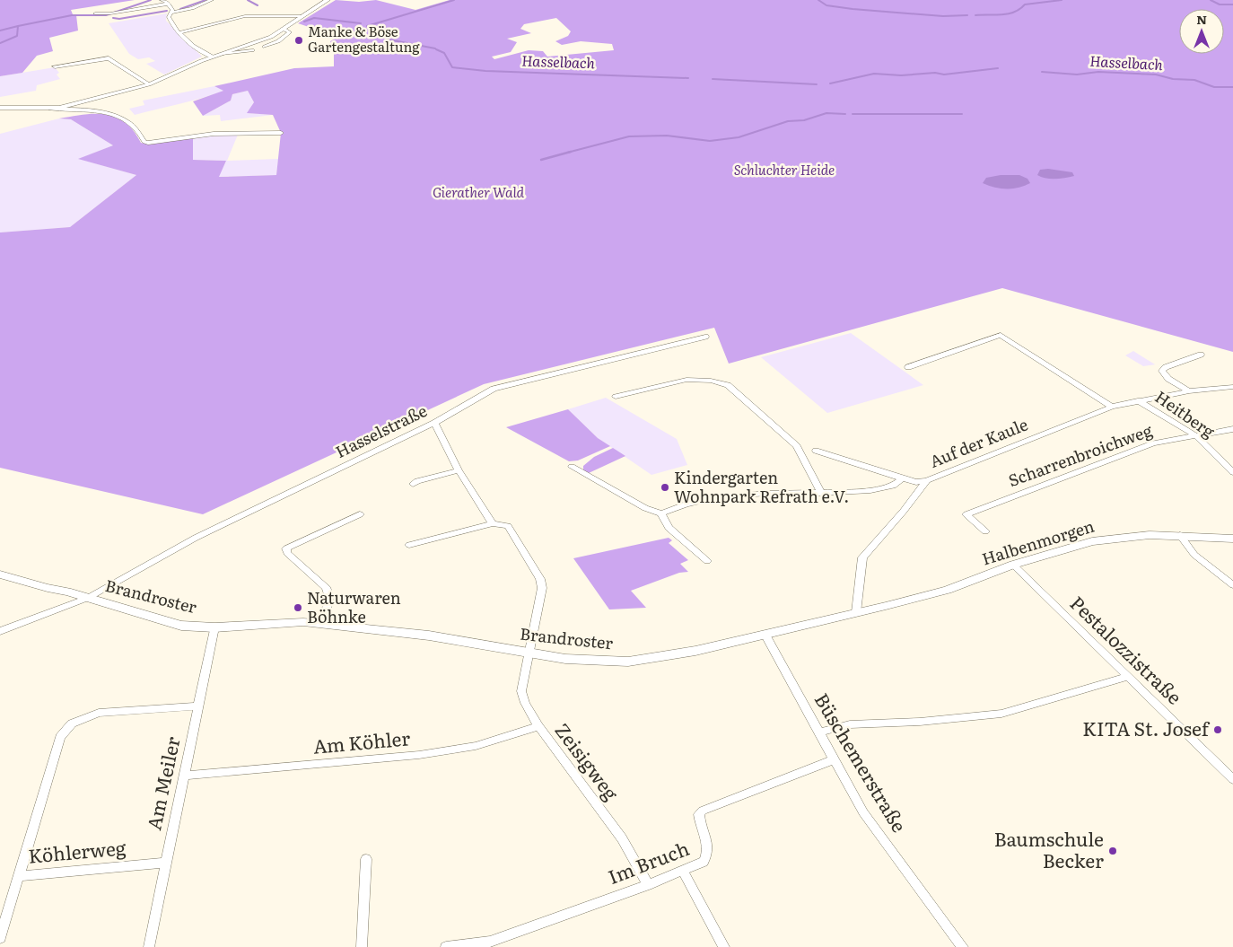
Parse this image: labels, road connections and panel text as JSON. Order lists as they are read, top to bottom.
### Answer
{
  "streets": {
    "street": [
      "Heitberg",
      "Hasselstraße",
      "Auf der Kaule",
      "Scharrenbroichweg",
      "Halbenmorgen",
      "Brandroster",
      "Pestalozzistraße",
      "Am Köhler",
      "Zeisigweg",
      "Büschemerstraße",
      "Am Meiler",
      "Köhlerweg",
      "Im Bruch"
    ]
  },
  "crossings": [
    ["Heitberg", "Auf der Kaule"],
    ["Heitberg", "Scharrenbroichweg"],
    ["Hasselstraße", "Brandroster"],
    ["Auf der Kaule", "Halbenmorgen"],
    ["Auf der Kaule", "Brandroster"],
    ["Halbenmorgen", "Brandroster"],
    ["Halbenmorgen", "Pestalozzistraße"],
    ["Brandroster", "Zeisigweg"],
    ["Brandroster", "Büschemerstraße"],
    ["Brandroster", "Am Meiler"],
    ["Am Köhler", "Zeisigweg"],
    ["Am Köhler", "Am Meiler"],
    ["Zeisigweg", "Im Bruch"],
    ["Büschemerstraße", "Im Bruch"],
    ["Am Meiler", "Köhlerweg"]
  ],
  "water": ["Hasselbach"],
  "parks": ["Schluchter Heide", "Gierather Wald"],
  "places": [
    "Manke & Böse Gartengestaltung",
    "Kindergarten Wohnpark Refrath e.V.",
    "Naturwaren Böhnke",
    "KITA St. Josef",
    "Baumschule Becker"
  ],
  "north": "top"
}
